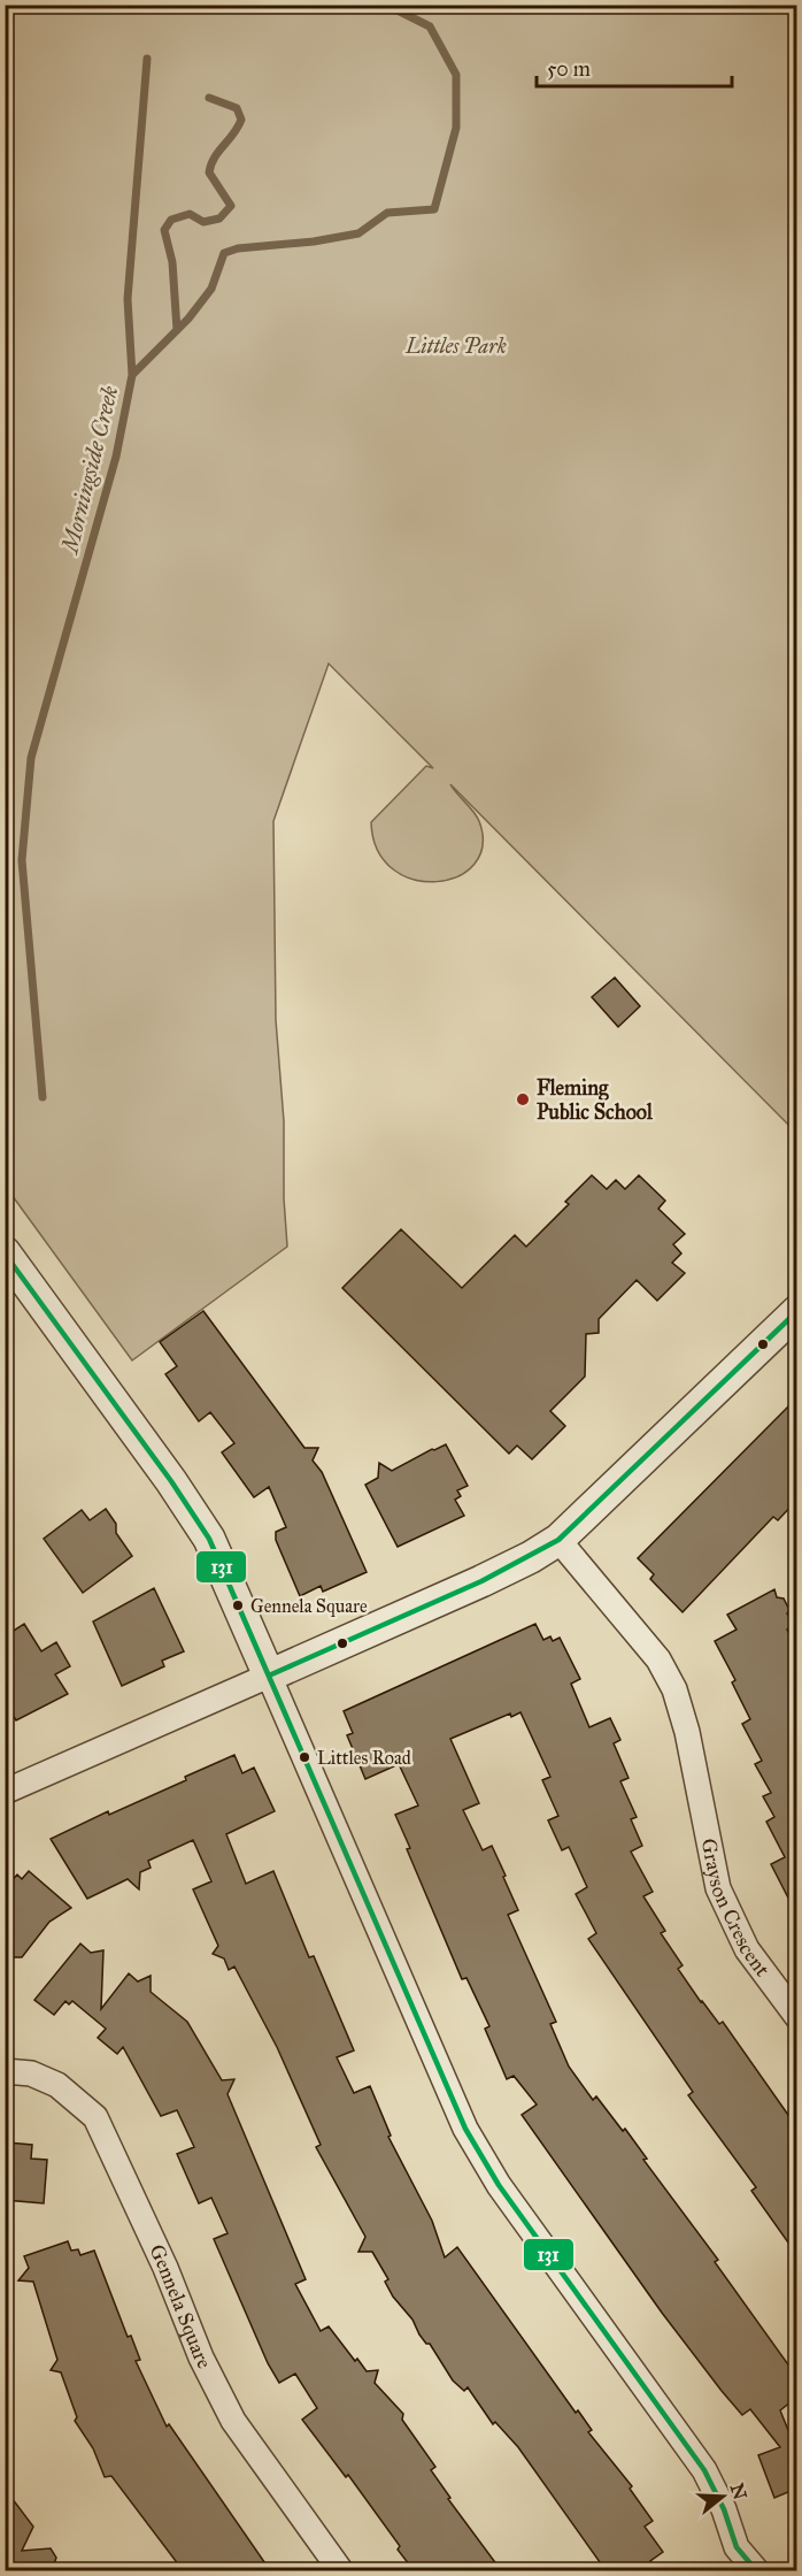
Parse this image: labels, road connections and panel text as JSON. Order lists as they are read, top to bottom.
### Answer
{
  "streets": {
    "street": ["Grayson Crescent", "Gennela Square"]
  },
  "water": ["Morningside Creek"],
  "parks": ["Littles Park"],
  "places": ["Fleming Public School", "Gennela Square", "Littles Road"],
  "lines": ["transit line 131"],
  "scale_bar": "50 m",
  "north": "right"
}
